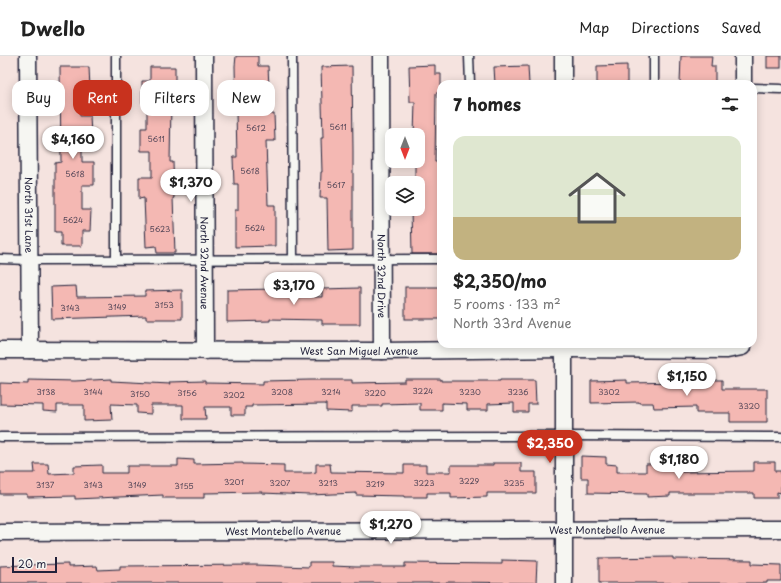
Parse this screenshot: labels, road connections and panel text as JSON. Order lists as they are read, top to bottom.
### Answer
{
  "streets": {
    "street": [
      "North 31st Lane",
      "North 32nd Avenue",
      "North 32nd Drive",
      "West San Miguel Avenue",
      "West Montebello Avenue"
    ]
  },
  "crossings": [
    ["North 31st Lane", "West San Miguel Avenue"],
    ["North 32nd Avenue", "West San Miguel Avenue"],
    ["North 32nd Drive", "West San Miguel Avenue"]
  ],
  "house_numbers": [
    "5611",
    "5612",
    "5611",
    "5618",
    "5618",
    "5617",
    "5624",
    "5624",
    "5623",
    "3153",
    "3149",
    "3143",
    "3224",
    "3138",
    "3144",
    "3208",
    "3214",
    "3230",
    "3236",
    "3302",
    "3156",
    "3220",
    "3150",
    "3202",
    "3320",
    "3229",
    "3201",
    "3207",
    "3213",
    "3223",
    "3235",
    "3219",
    "3137",
    "3143",
    "3149",
    "3155"
  ],
  "scale_bar": "20 m",
  "north": "bottom",
  "page": {
    "header": "Dwello",
    "nav": ["Map", "Directions", "Saved"],
    "chip": [
      "Buy",
      "Rent",
      "Filters",
      "New"
    ],
    "heading": "7 homes",
    "price": [
      "$4,160",
      "$1,370",
      "$3,170",
      "$1,150",
      "$2,350",
      "$1,180",
      "$1,270"
    ],
    "list": [
      {
        "name": "$2,350/mo",
        "note": "5 rooms · 133 m² · North 33rd Avenue"
      }
    ],
    "scale": "20 m"
  }
}
